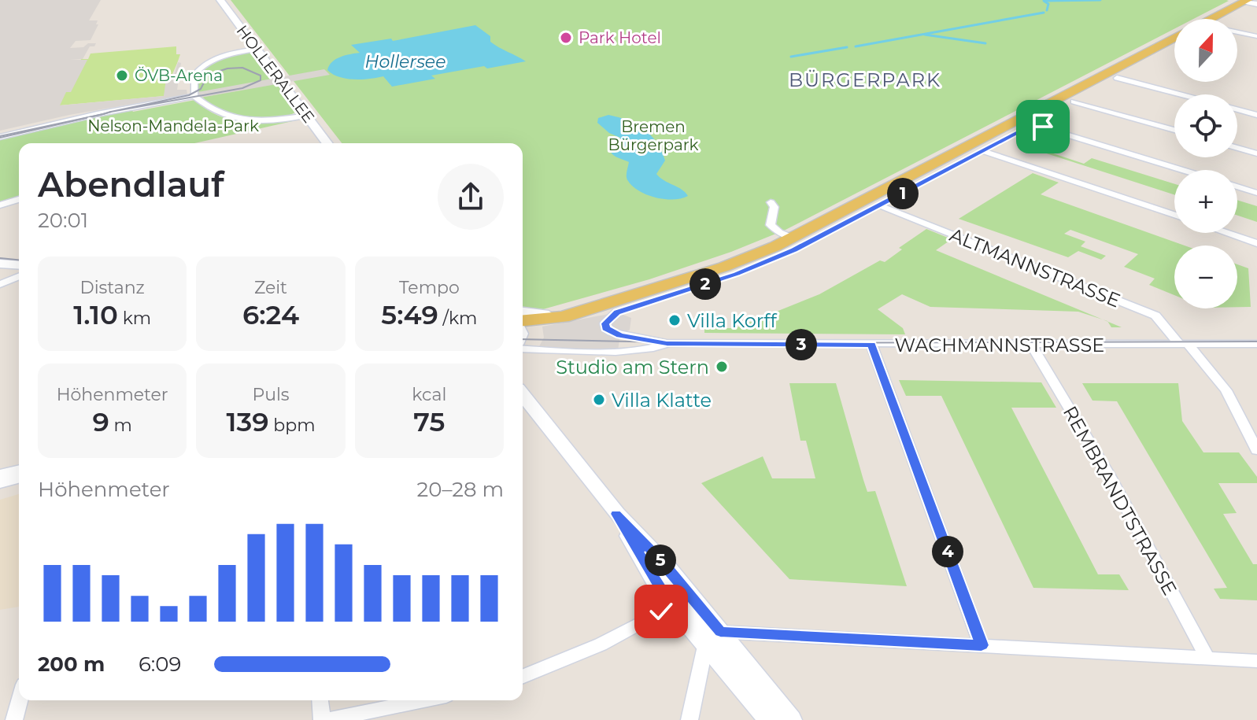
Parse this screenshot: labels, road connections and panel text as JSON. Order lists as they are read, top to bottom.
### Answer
{
  "streets": {
    "main road": ["HOLLERALLEE"],
    "street": ["ALTMANNSTRASSE", "WACHMANNSTRASSE", "REMBRANDTSTRASSE"]
  },
  "crossings": [
    ["ALTMANNSTRASSE", "WACHMANNSTRASSE"],
    ["WACHMANNSTRASSE", "REMBRANDTSTRASSE"]
  ],
  "districts": ["BÜRGERPARK"],
  "water": ["Hollersee"],
  "parks": ["Nelson-Mandela-Park", "Bremen Bürgerpark"],
  "places": [
    "Park Hotel",
    "ÖVB-Arena",
    "Villa Korff",
    "Studio am Stern",
    "Villa Klatte"
  ],
  "north": "top",
  "page": {
    "map_buttons": ["+", "−"],
    "heading": ["Abendlauf", "20:01"],
    "pins": [
      "1",
      "2",
      "3",
      "4",
      "5"
    ],
    "stats": [
      ["Distanz", "1.10 km"],
      ["Zeit", "6:24"],
      ["Tempo", "5:49 /km"],
      ["Höhenmeter", "9 m"],
      ["Puls", "139 bpm"],
      ["kcal", "75"]
    ],
    "chart": ["Höhenmeter", "20–28 m"],
    "list": [
      {
        "name": "200 m",
        "note": "6:09"
      }
    ]
  }
}
